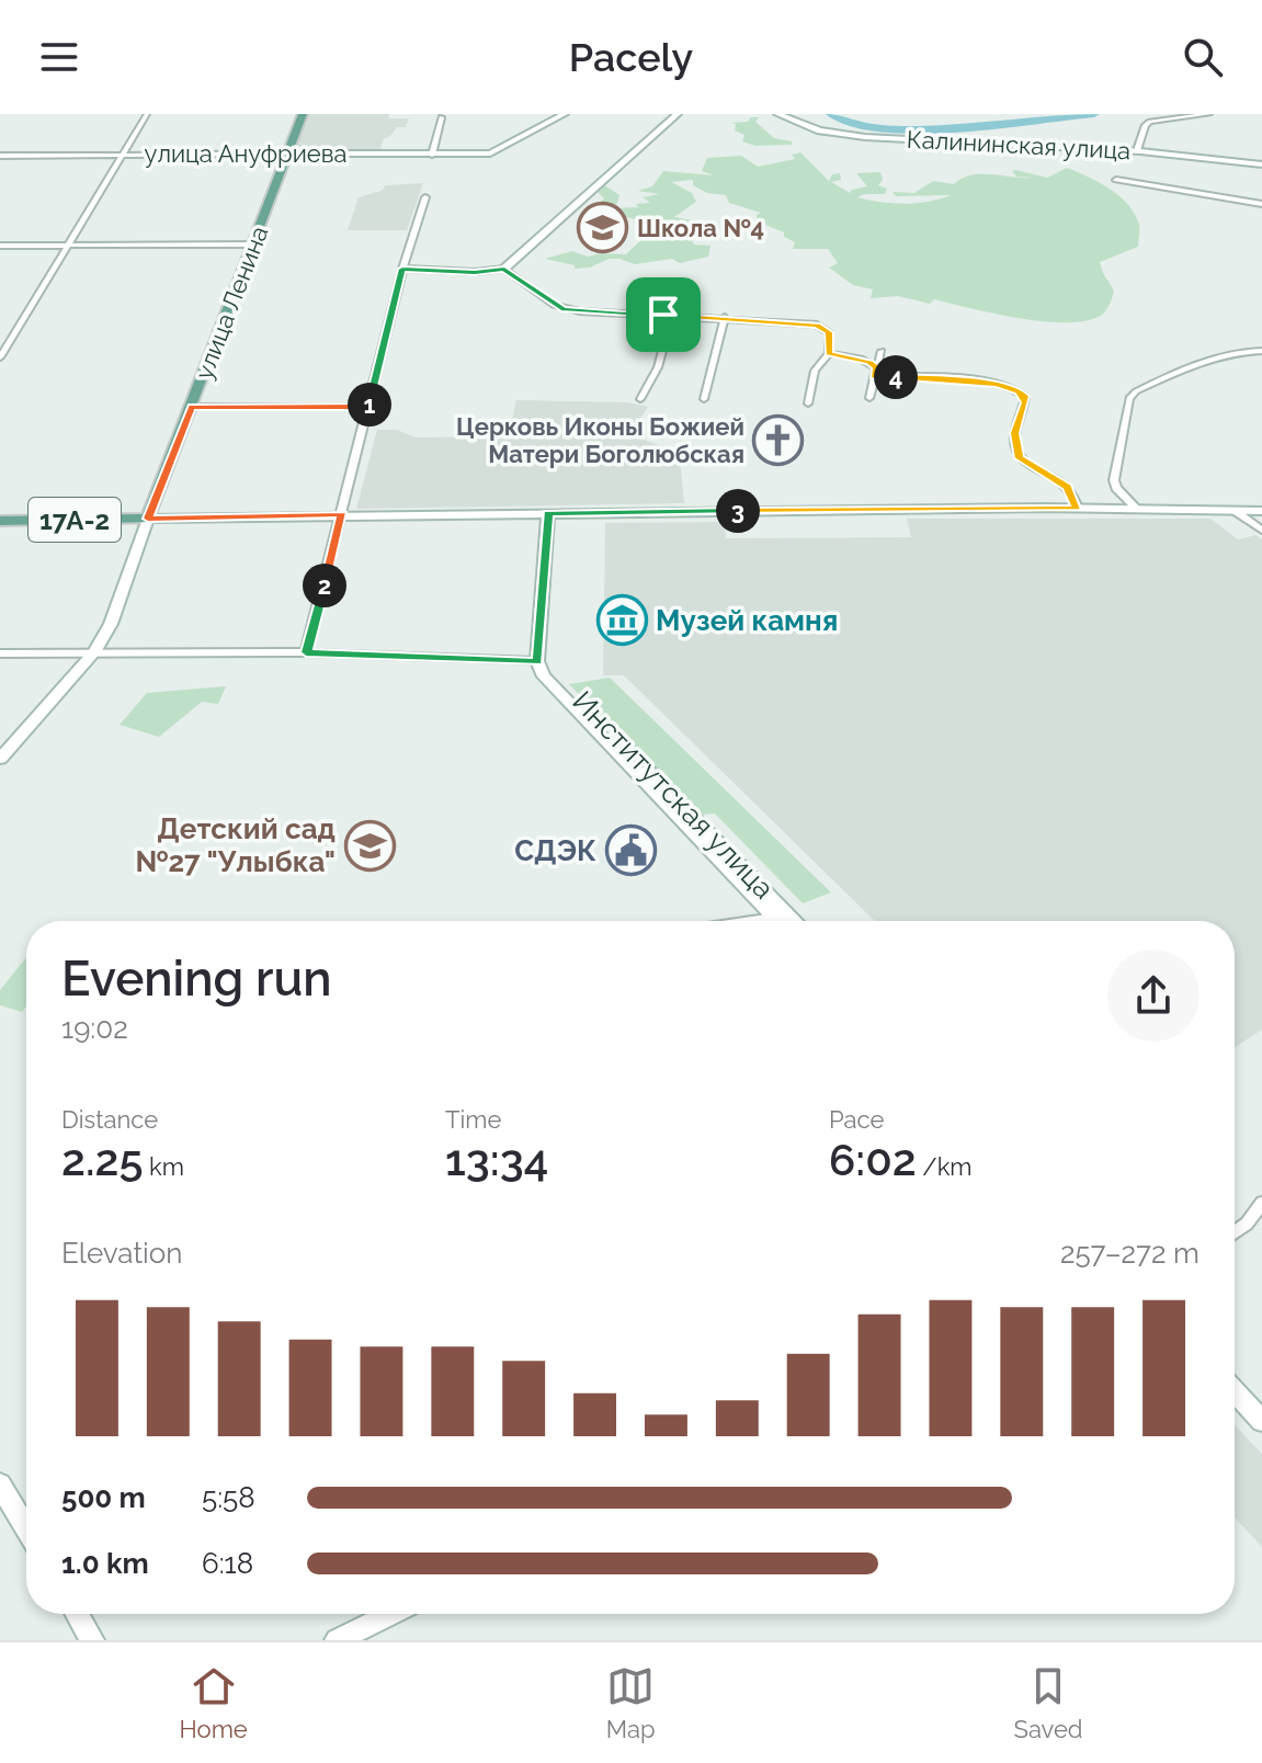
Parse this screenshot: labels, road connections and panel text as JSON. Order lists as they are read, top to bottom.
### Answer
{
  "streets": {
    "main road": ["улица Ленина", "17А-2"],
    "street": ["Калининская улица", "улица Ануфриева", "Институтская улица"]
  },
  "crossings": [
    ["улица Ануфриева", "улица Ленина"],
    ["улица Ленина", "17А-2"]
  ],
  "places": {
    "school or university": ["Школа №4", "Детский сад №27 \"Улыбка\""],
    "church": ["Церковь Иконы Божией Матери Боголюбская"],
    "museum": ["Музей камня"],
    "public building": ["СДЭК"]
  },
  "page": {
    "header": "Pacely",
    "pins": [
      "4",
      "1",
      "3",
      "2"
    ],
    "heading": ["Evening run", "19:02"],
    "stats": [
      ["Distance", "2.25 km"],
      ["Time", "13:34"],
      ["Pace", "6:02 /km"]
    ],
    "chart": ["Elevation", "257–272 m"],
    "list": [
      {
        "name": "500 m",
        "note": "5:58"
      },
      {
        "name": "1.0 km",
        "note": "6:18"
      }
    ],
    "tabs": ["Home", "Map", "Saved"]
  }
}
